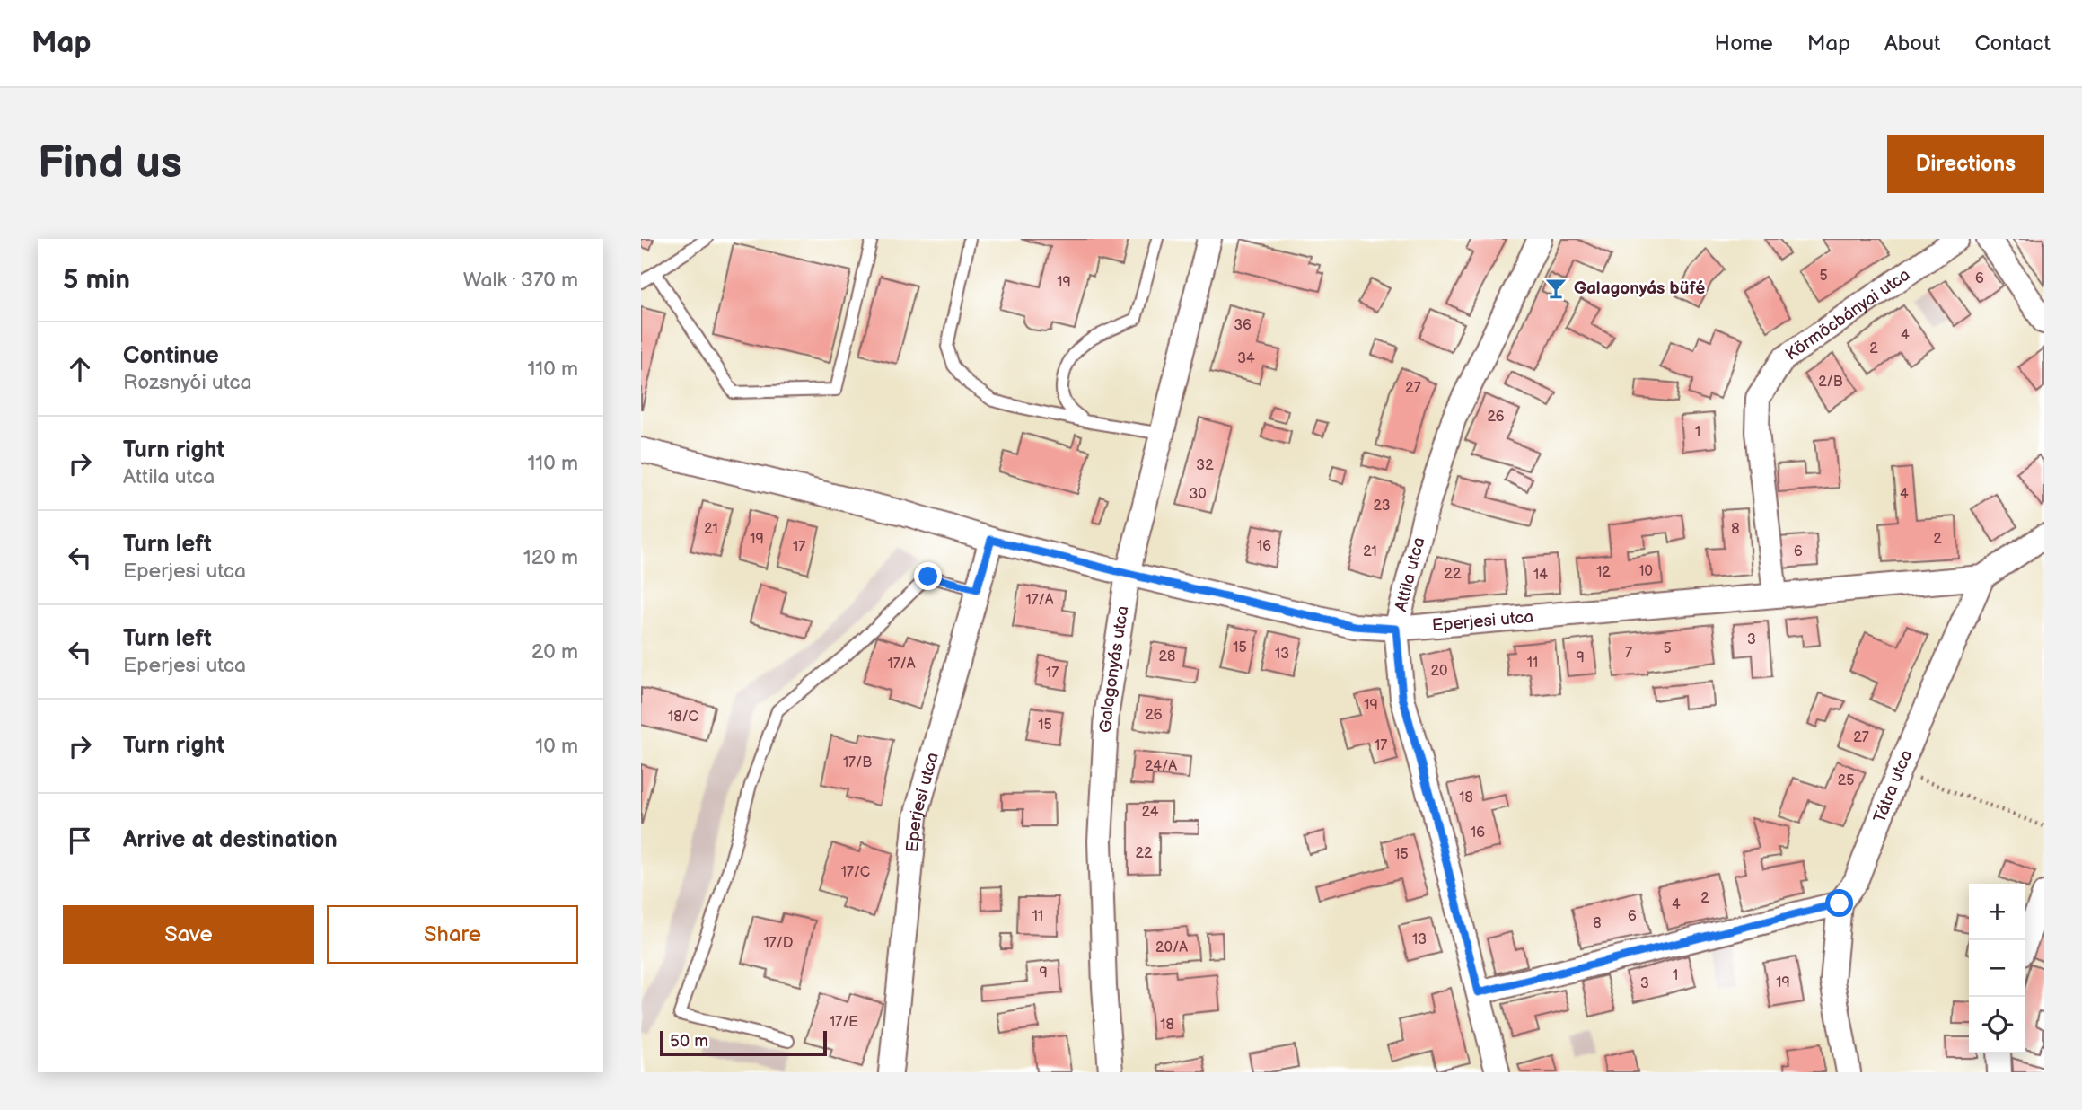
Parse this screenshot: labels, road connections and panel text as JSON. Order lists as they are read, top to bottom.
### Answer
{
  "streets": {
    "street": [
      "Körmöcbányai utca",
      "Attila utca",
      "Eperjesi utca",
      "Galagonyás utca",
      "Tátra utca"
    ]
  },
  "crossings": [
    ["Körmöcbányai utca", "Eperjesi utca"],
    ["Attila utca", "Eperjesi utca"],
    ["Eperjesi utca", "Galagonyás utca"],
    ["Eperjesi utca", "Tátra utca"]
  ],
  "places": {
    "bar": ["Galagonyás büfé"]
  },
  "house_numbers": [
    "5",
    "6",
    "19",
    "36",
    "4",
    "2",
    "34",
    "2/B",
    "27",
    "26",
    "1",
    "32",
    "30",
    "4",
    "23",
    "21",
    "8",
    "19",
    "2",
    "16",
    "17",
    "21",
    "6",
    "10",
    "12",
    "22",
    "14",
    "17/A",
    "3",
    "15",
    "5",
    "7",
    "13",
    "28",
    "9",
    "11",
    "17/A",
    "20",
    "17",
    "19",
    "26",
    "18/C",
    "15",
    "27",
    "17",
    "17/B",
    "24/A",
    "25",
    "18",
    "24",
    "16",
    "22",
    "15",
    "17/C",
    "2",
    "4",
    "11",
    "6",
    "8",
    "13",
    "17/D",
    "20/A",
    "9",
    "1",
    "19",
    "3",
    "17/E",
    "18"
  ],
  "scale_bar": "50 m",
  "page": {
    "header": "Map",
    "nav": [
      "Home",
      "Map",
      "About",
      "Contact"
    ],
    "buttons": [
      "Directions",
      ["Save", "Share"]
    ],
    "title": "Find us",
    "heading": ["5 min", "Walk · 370 m"],
    "list": [
      ["Continue", "Rozsnyói utca", "110 m"],
      ["Turn right", "Attila utca", "110 m"],
      ["Turn left", "Eperjesi utca", "120 m"],
      ["Turn left", "Eperjesi utca", "20 m"],
      ["Turn right", "10 m"],
      "Arrive at destination"
    ],
    "map_buttons": ["+", "−"],
    "scale": "50 m"
  }
}
